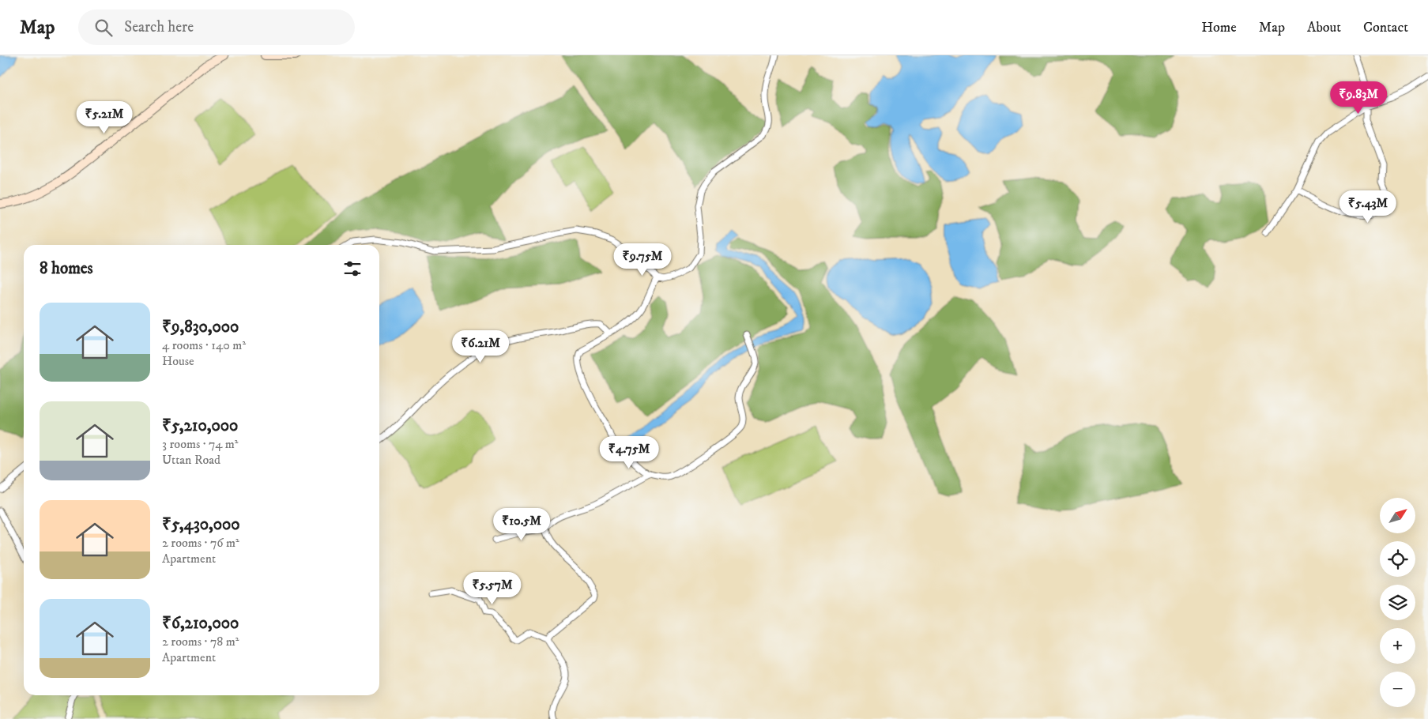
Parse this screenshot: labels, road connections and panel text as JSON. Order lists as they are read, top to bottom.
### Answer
{
  "north": "top right",
  "page": {
    "header": "Map",
    "search": "Search here",
    "nav": [
      "Home",
      "Map",
      "About",
      "Contact"
    ],
    "price": [
      "₹9.83M",
      "₹5.21M",
      "₹5.43M",
      "₹9.75M",
      "₹6.21M",
      "₹4.75M",
      "₹10.5M",
      "₹5.57M"
    ],
    "heading": "8 homes",
    "list": [
      {
        "name": "₹9,830,000",
        "note": "4 rooms · 140 m² · House"
      },
      {
        "name": "₹5,210,000",
        "note": "3 rooms · 74 m² · Uttan Road"
      },
      {
        "name": "₹5,430,000",
        "note": "2 rooms · 76 m² · Apartment"
      },
      {
        "name": "₹6,210,000",
        "note": "2 rooms · 78 m² · Apartment"
      }
    ],
    "map_buttons": ["+", "−"]
  }
}
